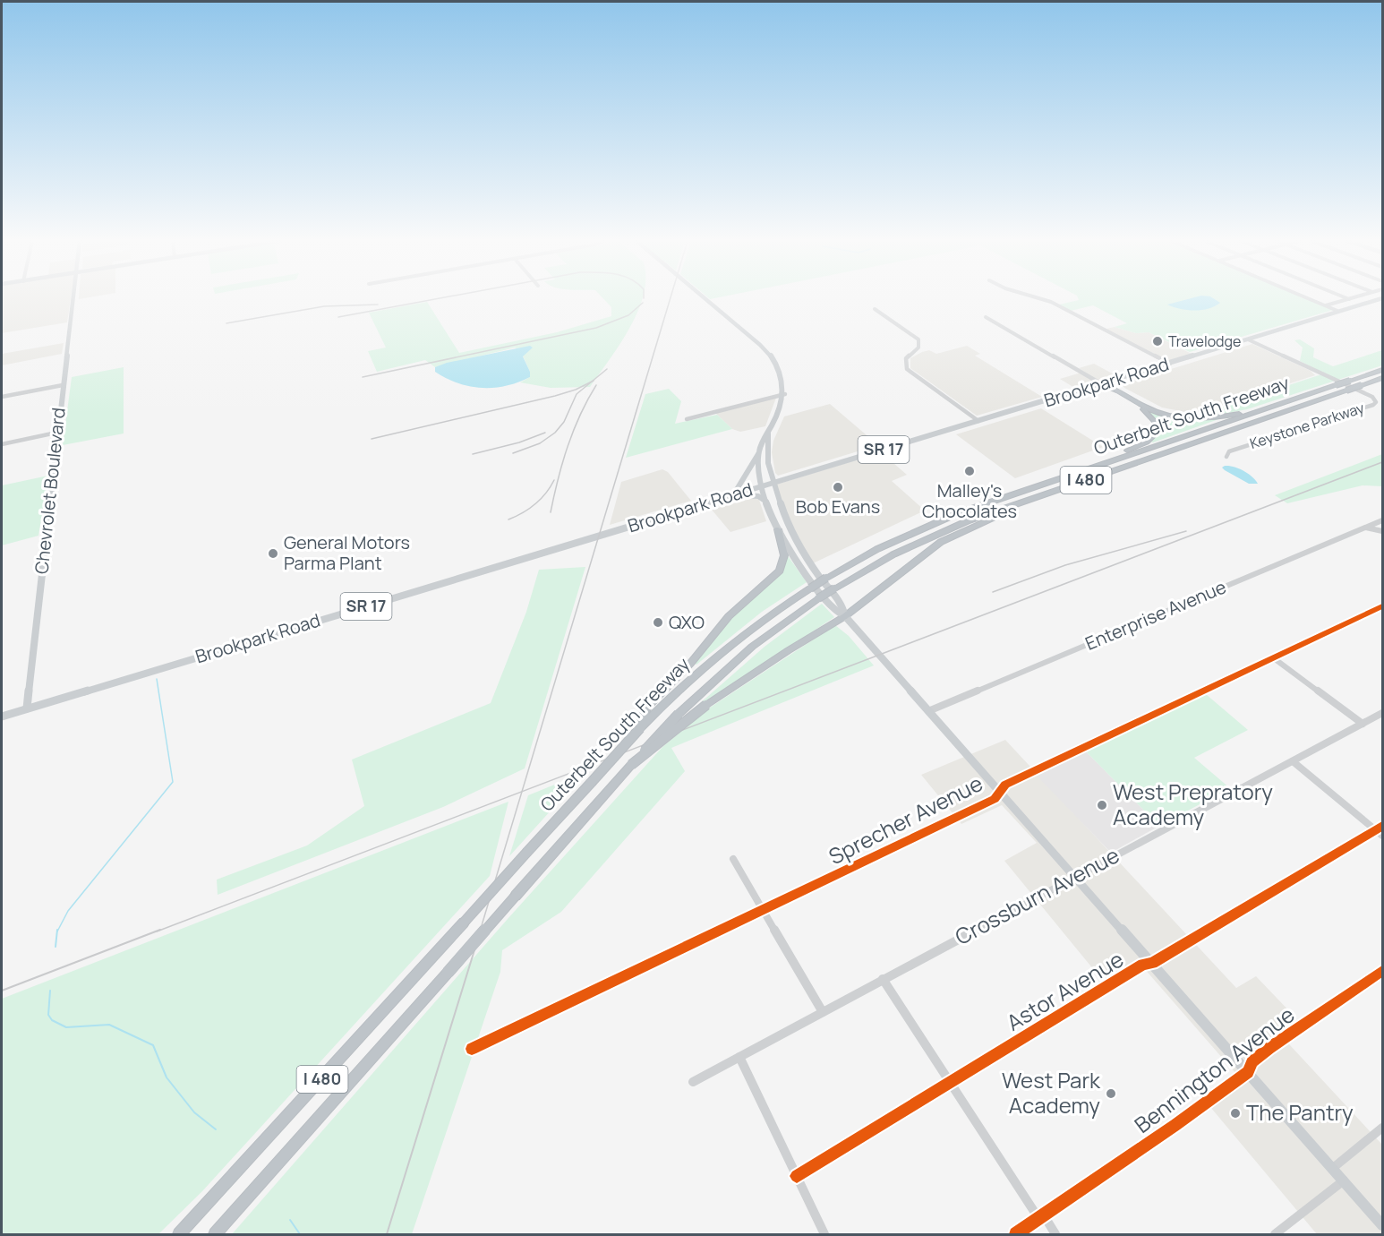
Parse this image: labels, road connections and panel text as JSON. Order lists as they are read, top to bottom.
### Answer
{
  "streets": {
    "highway": ["Outerbelt South Freeway", "I 480"],
    "main road": ["Brookpark Road", "SR 17", "Chevrolet Boulevard"],
    "street": [
      "Keystone Parkway",
      "Enterprise Avenue",
      "Sprecher Avenue",
      "Crossburn Avenue",
      "Astor Avenue",
      "Bennington Avenue"
    ]
  },
  "crossings": [
    ["Brookpark Road", "Keystone Parkway"],
    ["Brookpark Road", "Chevrolet Boulevard"]
  ],
  "places": [
    "Travelodge",
    "Malley's Chocolates",
    "Bob Evans",
    "General Motors Parma Plant",
    "QXO",
    "West Prepratory Academy",
    "West Park Academy",
    "The Pantry"
  ]
}
